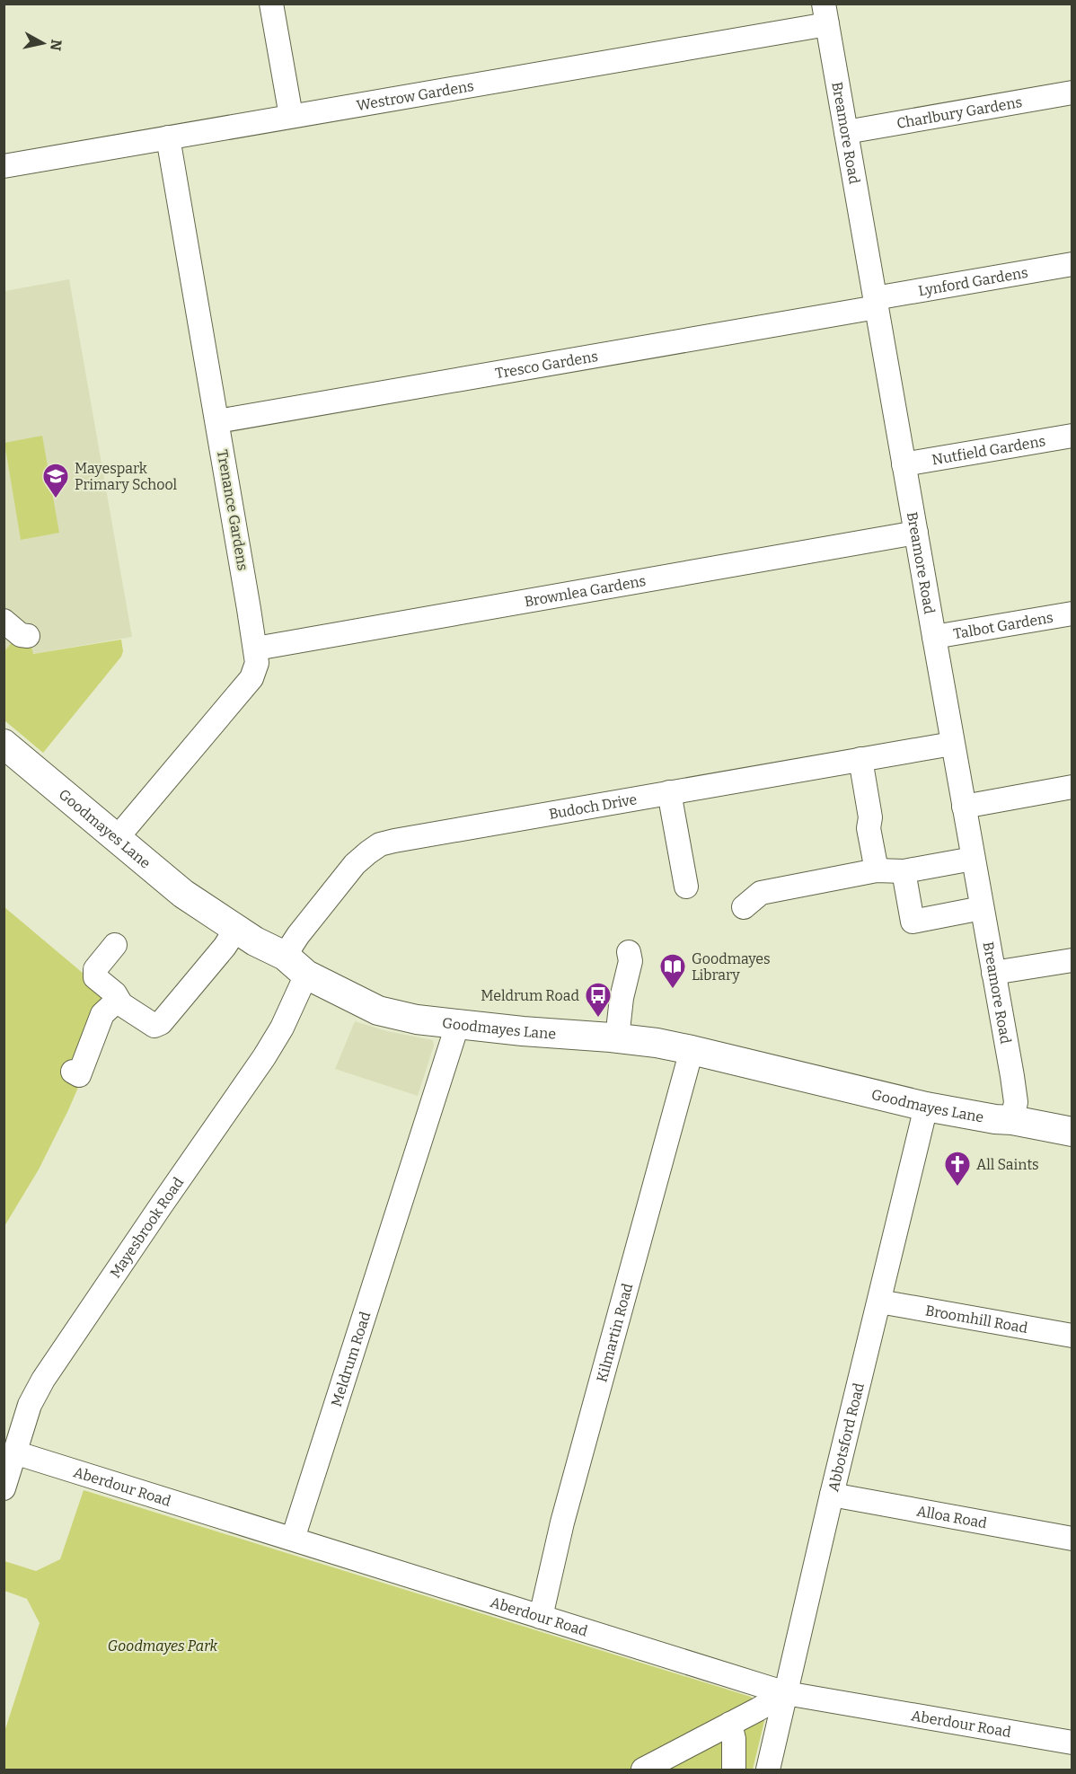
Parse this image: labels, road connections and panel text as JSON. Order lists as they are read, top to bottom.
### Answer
{
  "streets": {
    "main road": ["Goodmayes Lane"],
    "street": [
      "Westrow Gardens",
      "Charlbury Gardens",
      "Breamore Road",
      "Lynford Gardens",
      "Tresco Gardens",
      "Nutfield Gardens",
      "Trenance Gardens",
      "Brownlea Gardens",
      "Talbot Gardens",
      "Budoch Drive",
      "Mayesbrook Road",
      "Broomhill Road",
      "Kilmartin Road",
      "Meldrum Road",
      "Abbotsford Road",
      "Aberdour Road",
      "Alloa Road"
    ]
  },
  "crossings": [
    ["Westrow Gardens", "Breamore Road"],
    ["Westrow Gardens", "Trenance Gardens"],
    ["Charlbury Gardens", "Breamore Road"],
    ["Breamore Road", "Lynford Gardens"],
    ["Breamore Road", "Tresco Gardens"],
    ["Breamore Road", "Nutfield Gardens"],
    ["Breamore Road", "Brownlea Gardens"],
    ["Breamore Road", "Talbot Gardens"],
    ["Breamore Road", "Budoch Drive"],
    ["Breamore Road", "Goodmayes Lane"],
    ["Lynford Gardens", "Tresco Gardens"],
    ["Tresco Gardens", "Trenance Gardens"],
    ["Trenance Gardens", "Brownlea Gardens"],
    ["Trenance Gardens", "Goodmayes Lane"],
    ["Budoch Drive", "Goodmayes Lane"],
    ["Goodmayes Lane", "Mayesbrook Road"],
    ["Goodmayes Lane", "Kilmartin Road"],
    ["Goodmayes Lane", "Meldrum Road"],
    ["Goodmayes Lane", "Abbotsford Road"],
    ["Mayesbrook Road", "Aberdour Road"],
    ["Broomhill Road", "Abbotsford Road"],
    ["Kilmartin Road", "Aberdour Road"],
    ["Meldrum Road", "Aberdour Road"],
    ["Abbotsford Road", "Aberdour Road"],
    ["Abbotsford Road", "Alloa Road"]
  ],
  "parks": ["Goodmayes Park"],
  "places": {
    "school or university": ["Mayespark Primary School"],
    "library": ["Goodmayes Library"],
    "bus stop": ["Meldrum Road"],
    "church": ["All Saints"]
  },
  "north": "right"
}
